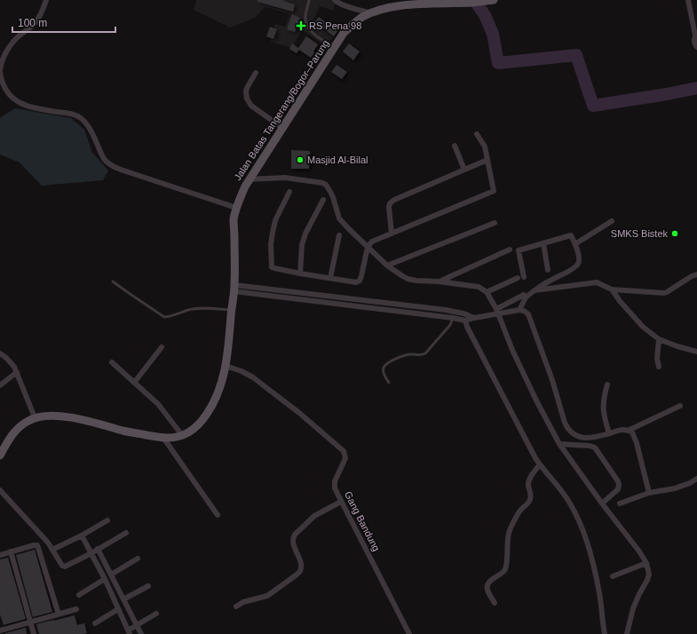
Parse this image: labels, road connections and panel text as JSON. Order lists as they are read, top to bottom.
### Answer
{
  "streets": {
    "main road": ["Jalan Batas Tangerang/Bogor–Parung"],
    "street": ["Gang Bandung"]
  },
  "crossings": [
    ["Jalan Batas Tangerang/Bogor–Parung", "Gang Bandung"]
  ],
  "places": {
    "health": ["RS Pena 98"],
    "other": ["Masjid Al-Bilal", "SMKS Bistek"]
  },
  "scale_bar": "100 m"
}
